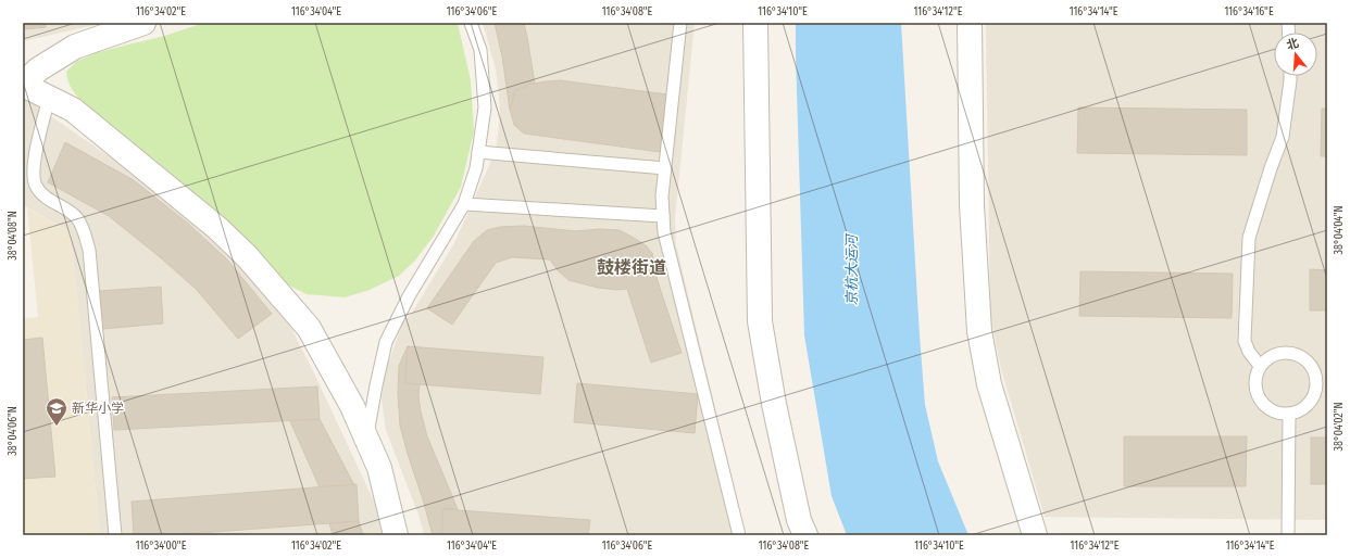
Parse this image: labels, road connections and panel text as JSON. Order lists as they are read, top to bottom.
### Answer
{
  "districts": ["鼓楼街道"],
  "water": ["京杭大运河"],
  "places": {
    "school or university": ["新华小学"]
  },
  "north": "top",
  "coordinates": [
    "116°34'02\"E",
    "116°34'04\"E",
    "116°34'06\"E",
    "116°34'08\"E",
    "116°34'10\"E",
    "116°34'12\"E",
    "116°34'14\"E",
    "116°34'16\"E",
    "38°04'04\"N",
    "38°04'08\"N",
    "38°04'02\"N",
    "38°04'06\"N",
    "116°34'00\"E"
  ]
}
